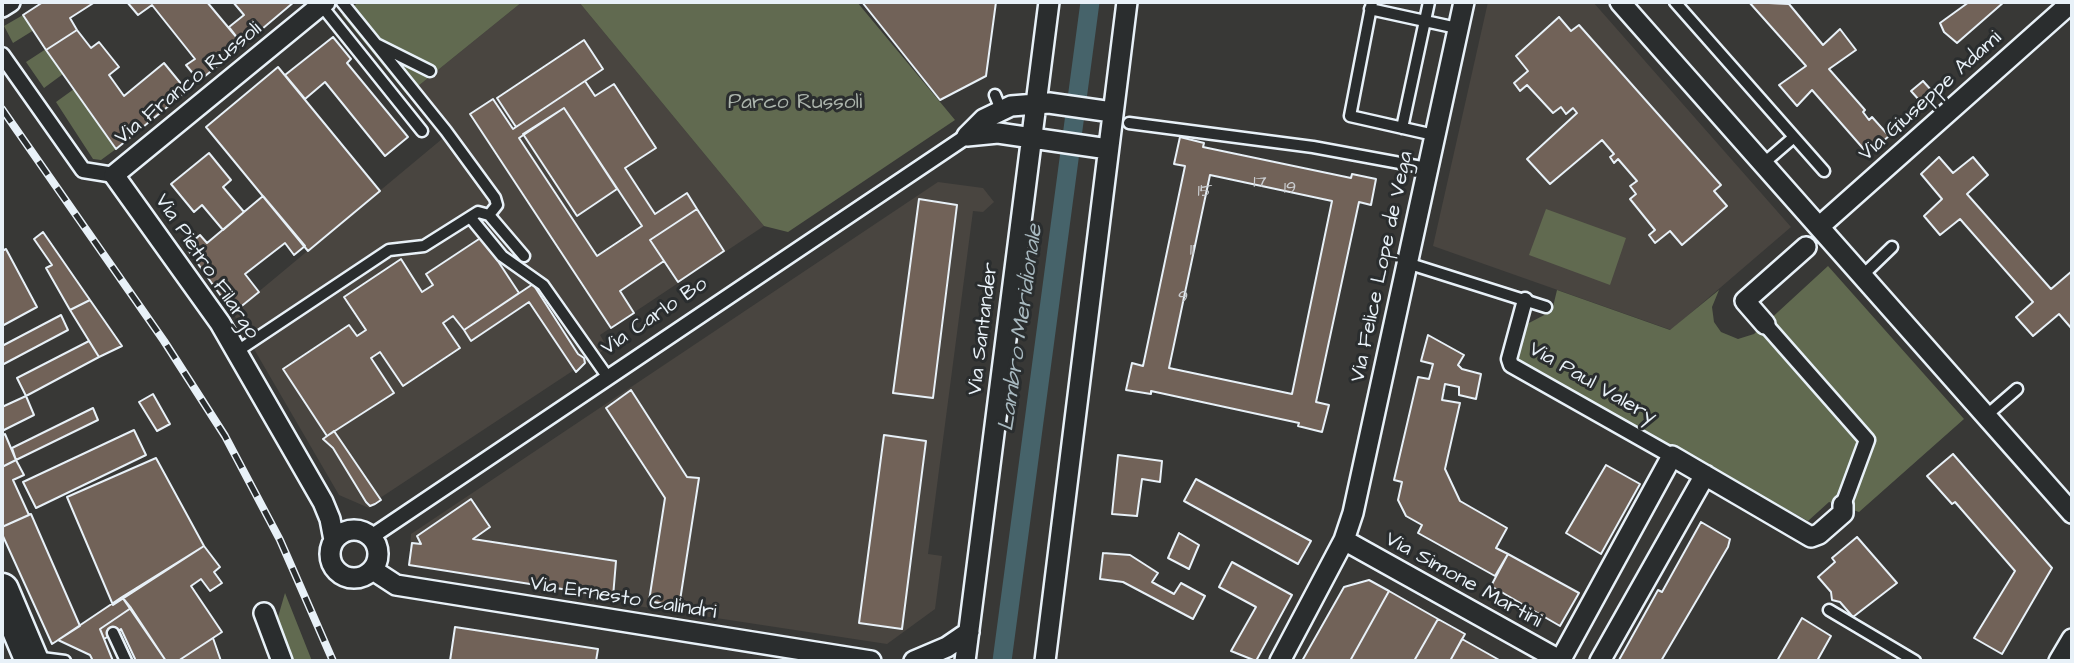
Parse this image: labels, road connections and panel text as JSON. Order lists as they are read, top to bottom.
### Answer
{
  "streets": {
    "street": [
      "Via Franco Russoli",
      "Via Giuseppe Adami",
      "Via Pietro Filargo",
      "Via Felice Lope de Vega",
      "Via Carlo Bo",
      "Via Santander",
      "Via Paul Valery",
      "Via Simone Martini",
      "Via Ernesto Calindri"
    ]
  },
  "crossings": [
    ["Via Franco Russoli", "Via Pietro Filargo"],
    ["Via Pietro Filargo", "Via Carlo Bo"],
    ["Via Pietro Filargo", "Via Ernesto Calindri"],
    ["Via Felice Lope de Vega", "Via Simone Martini"],
    ["Via Carlo Bo", "Via Santander"],
    ["Via Carlo Bo", "Via Ernesto Calindri"]
  ],
  "water": ["Lambro Meridionale"],
  "parks": ["Parco Russoli"],
  "house_numbers": [
    "17",
    "19",
    "15",
    "11",
    "9"
  ]
}
